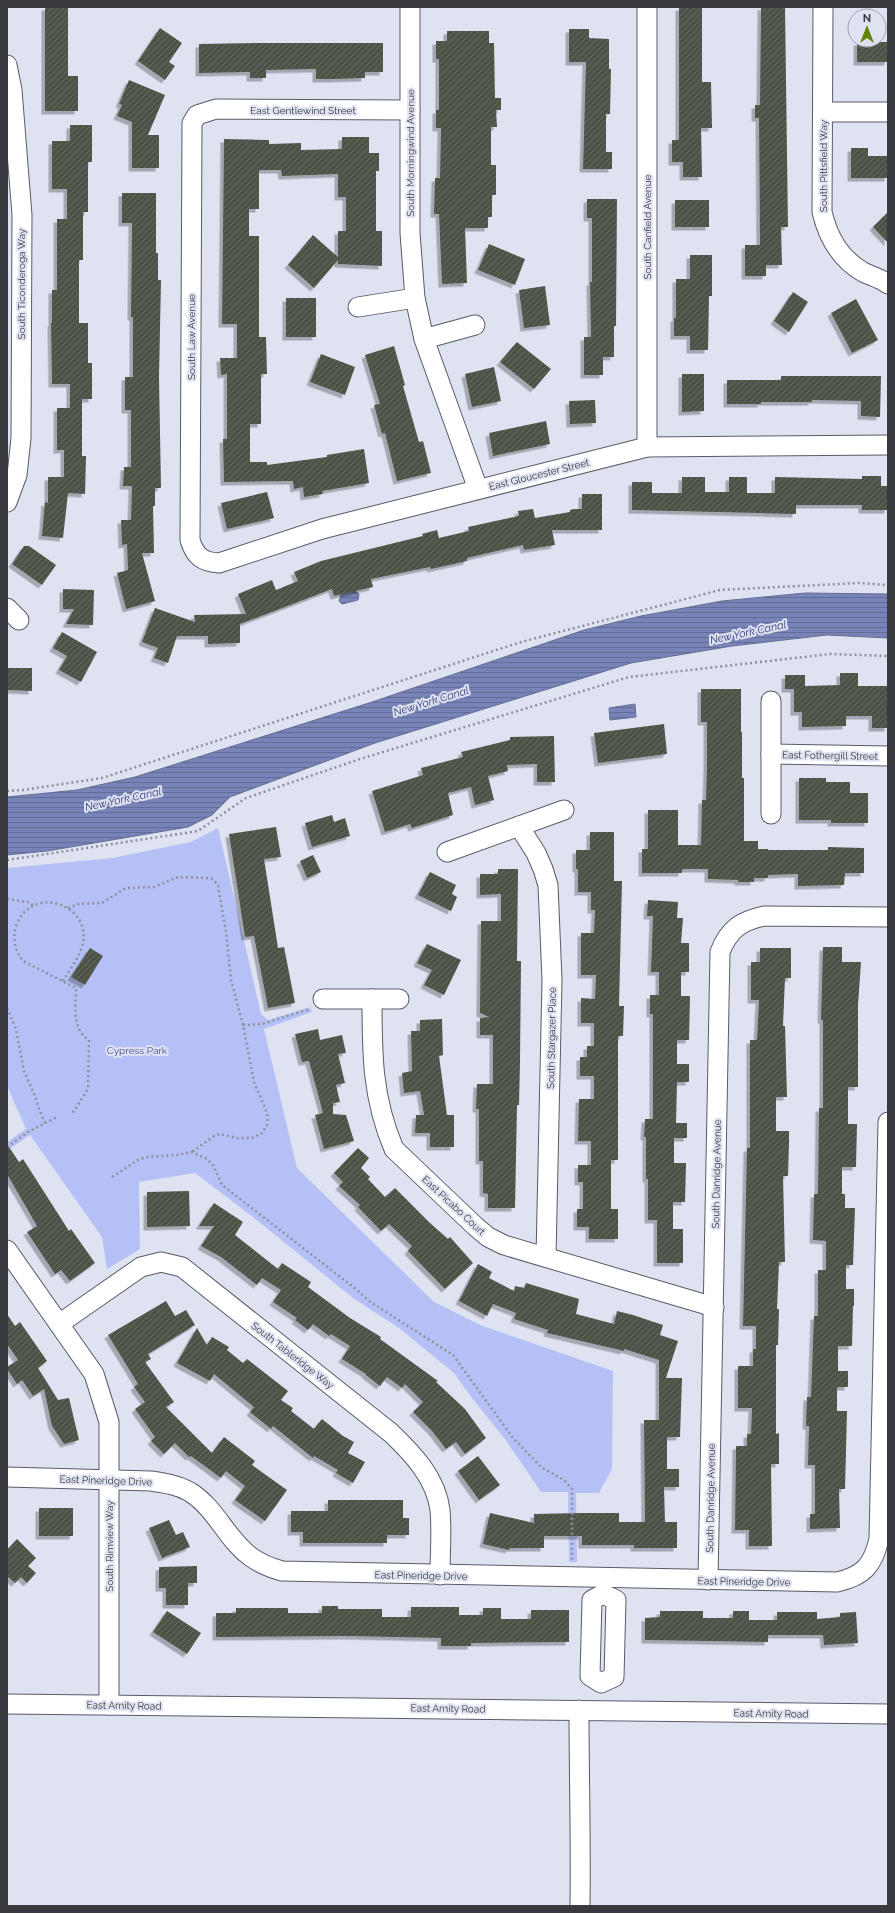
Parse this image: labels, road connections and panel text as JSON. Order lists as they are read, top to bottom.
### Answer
{
  "streets": {
    "street": [
      "East Gentlewind Street",
      "South Morningwind Avenue",
      "South Pittsfield Way",
      "South Canfield Avenue",
      "South Ticonderoga Way",
      "South Law Avenue",
      "East Gloucester Street",
      "East Fothergill Street",
      "South Stargazer Place",
      "South Danridge Avenue",
      "East Picabo Court",
      "South Tableridge Way",
      "East Pineridge Drive",
      "South Rimview Way",
      "East Amity Road"
    ]
  },
  "crossings": [
    ["East Gentlewind Street", "South Morningwind Avenue"],
    ["East Gentlewind Street", "South Law Avenue"],
    ["South Morningwind Avenue", "East Gloucester Street"],
    ["South Canfield Avenue", "East Gloucester Street"],
    ["South Law Avenue", "East Gloucester Street"],
    ["South Stargazer Place", "East Picabo Court"],
    ["South Danridge Avenue", "East Picabo Court"],
    ["South Danridge Avenue", "East Pineridge Drive"],
    ["South Tableridge Way", "East Pineridge Drive"],
    ["South Tableridge Way", "South Rimview Way"],
    ["East Pineridge Drive", "South Rimview Way"],
    ["South Rimview Way", "East Amity Road"]
  ],
  "water": ["New York Canal"],
  "parks": ["Cypress Park"],
  "north": "top"
}
